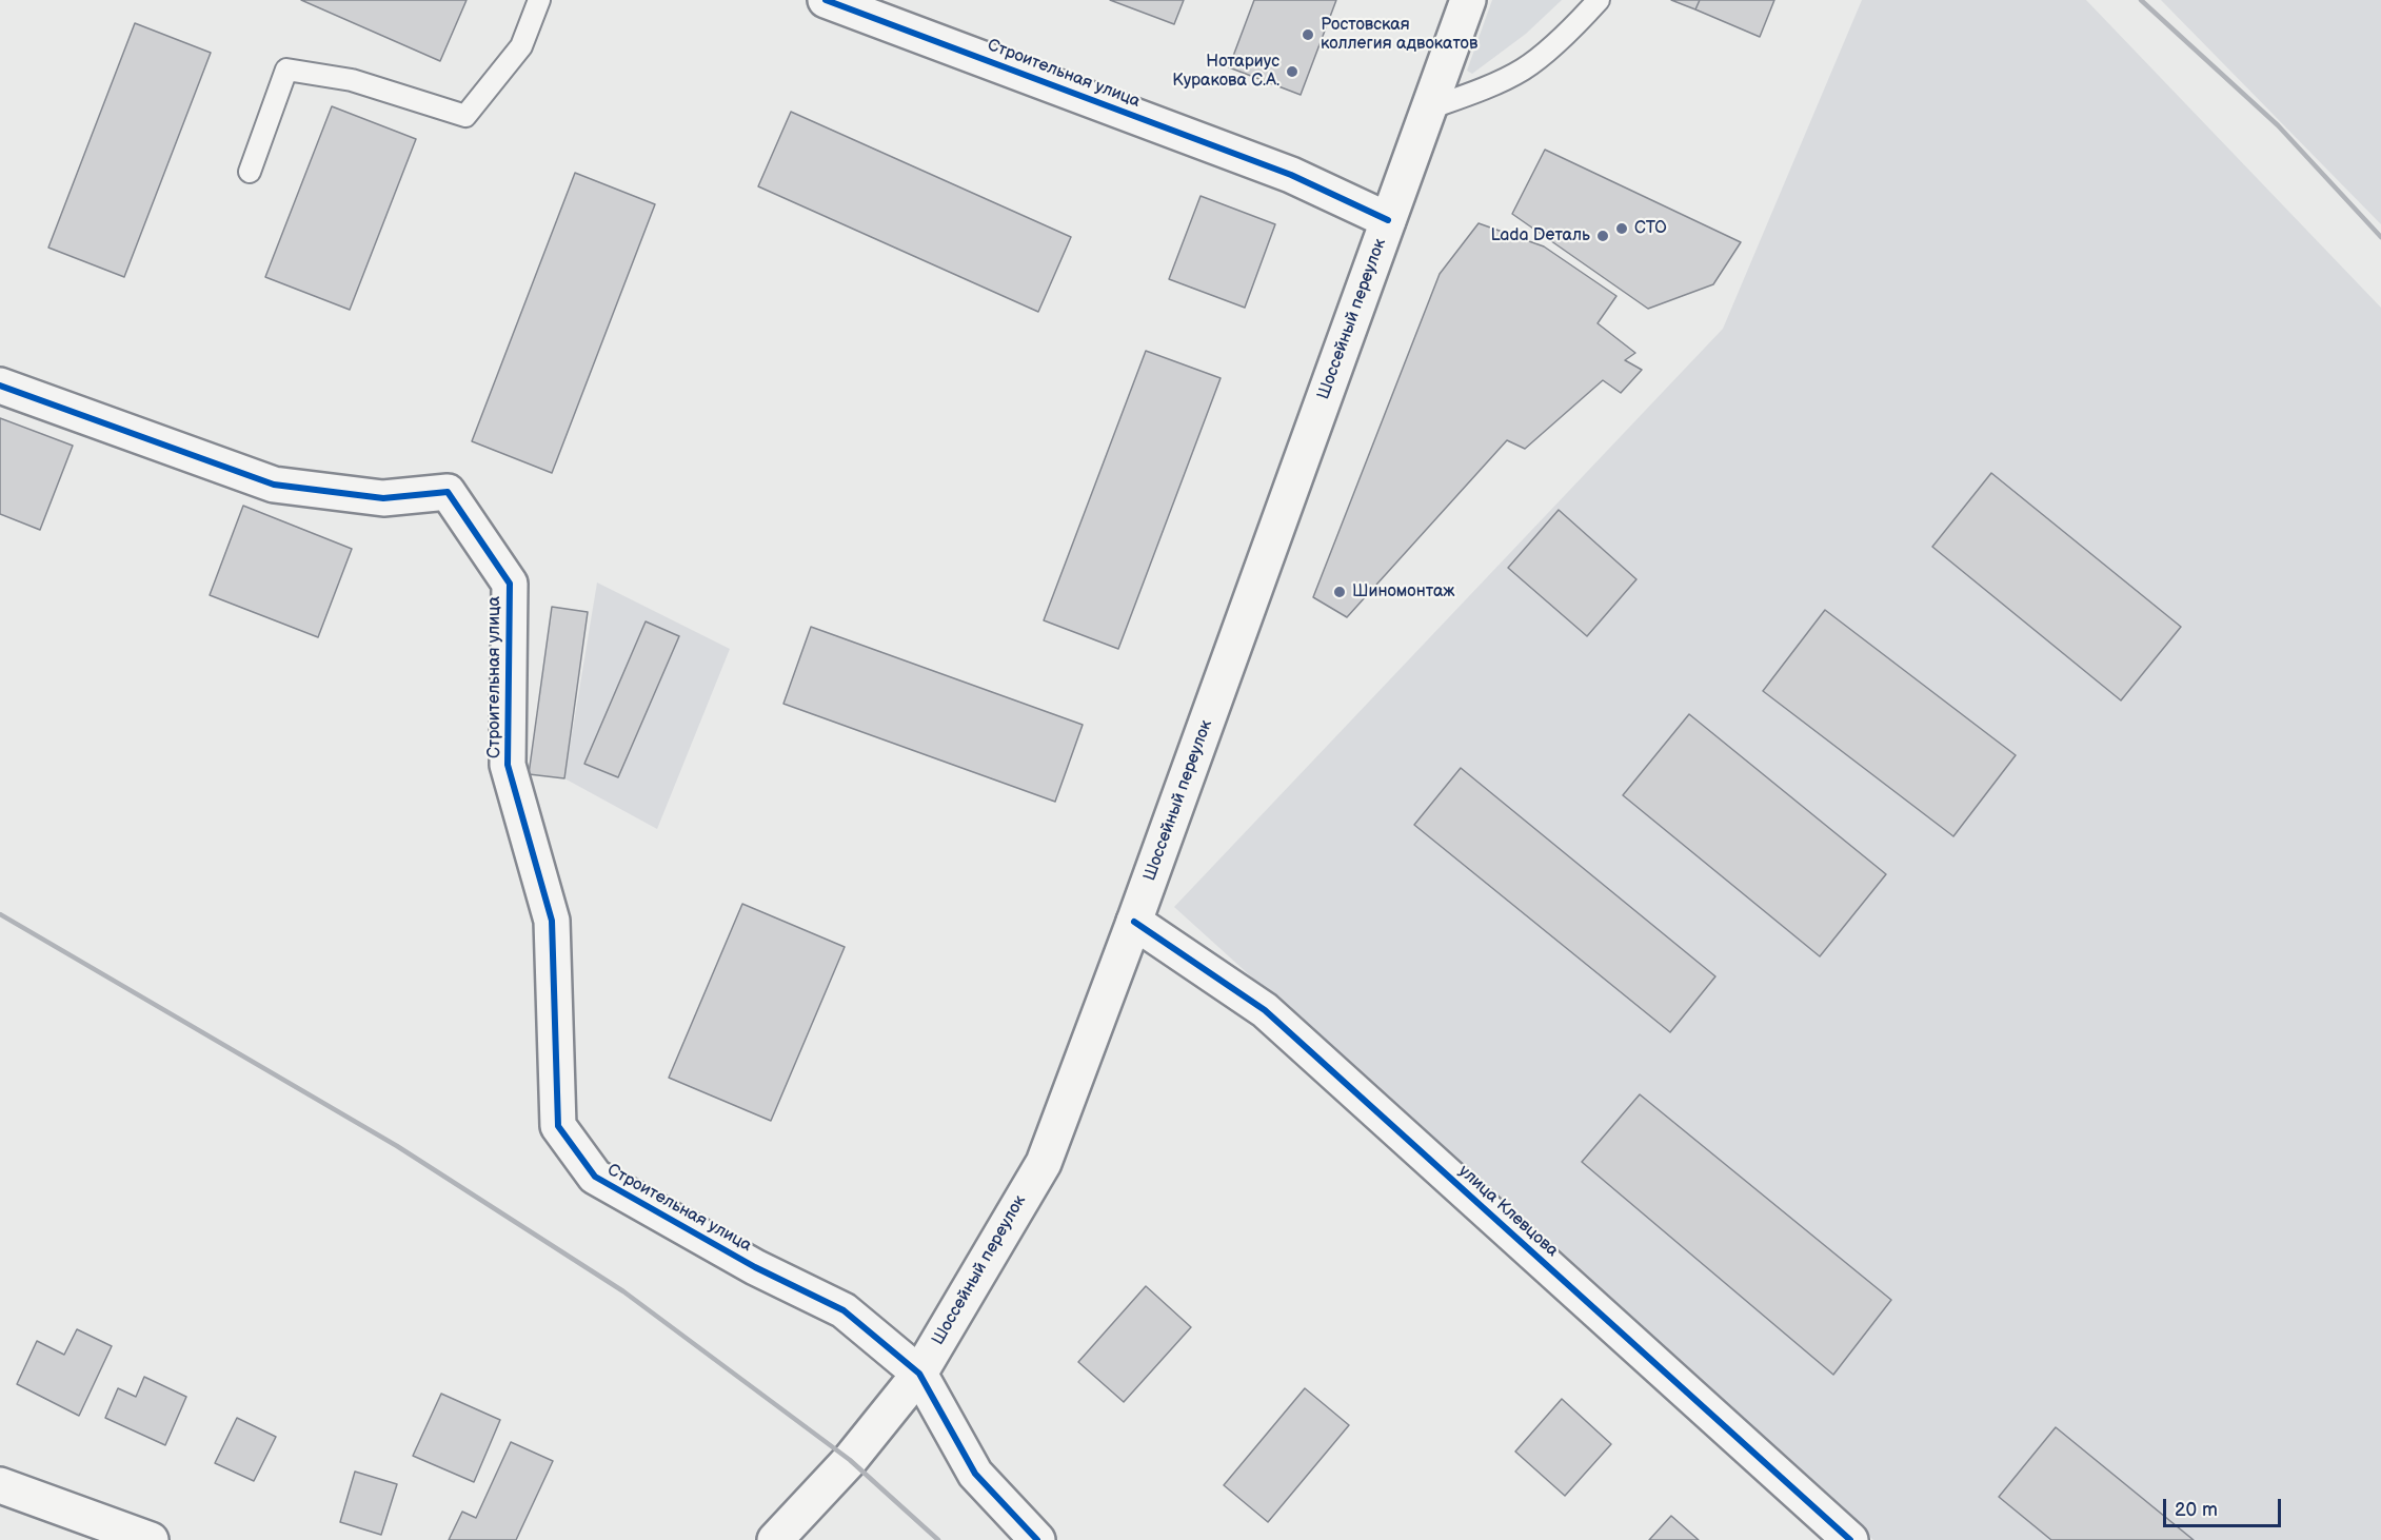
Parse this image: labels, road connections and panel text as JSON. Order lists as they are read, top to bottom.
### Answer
{
  "streets": {
    "street": ["Строительная улица", "Шоссейный переулок", "улица Клевцова"]
  },
  "crossings": [
    ["Строительная улица", "Шоссейный переулок"],
    ["Шоссейный переулок", "улица Клевцова"]
  ],
  "places": [
    "Ростовская коллегия адвокатов",
    "Нотариус Куракова С.А.",
    "СТО",
    "Lada Dеталь",
    "Шиномонтаж"
  ],
  "scale_bar": "20 m"
}
